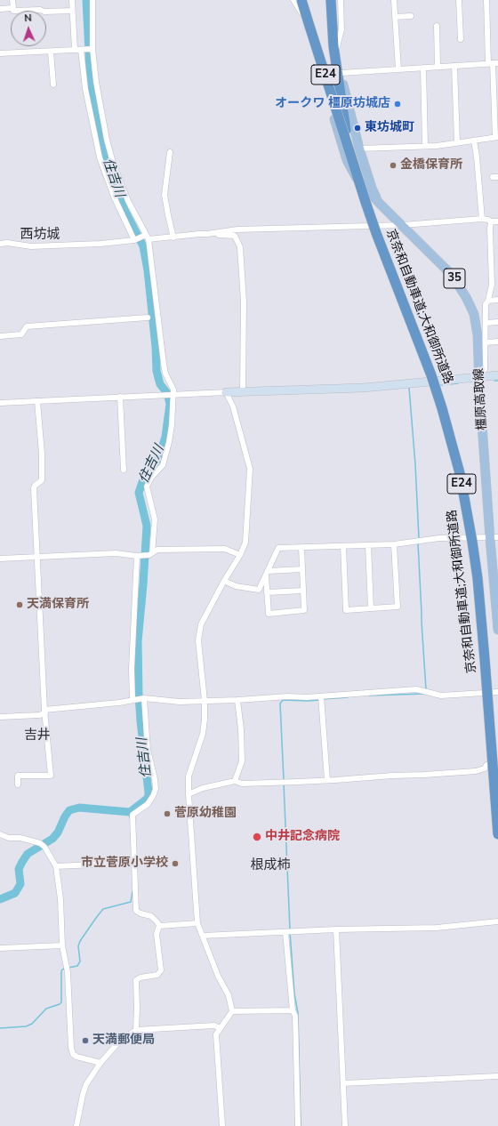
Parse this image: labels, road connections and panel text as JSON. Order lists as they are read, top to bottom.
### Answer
{
  "streets": {
    "highway": ["E24", "京奈和自動車道;大和御所道路"],
    "main road": ["35", "橿原高取線"]
  },
  "crossings": [
    ["E24", "京奈和自動車道;大和御所道路"]
  ],
  "districts": ["西坊城", "吉井", "根成柿"],
  "water": ["住吉川"],
  "places": [
    "オークワ 橿原坊城店",
    "東坊城町",
    "金橋保育所",
    "天満保育所",
    "菅原幼稚園",
    "中井記念病院",
    "市立菅原小学校",
    "天満郵便局"
  ],
  "north": "top"
}
